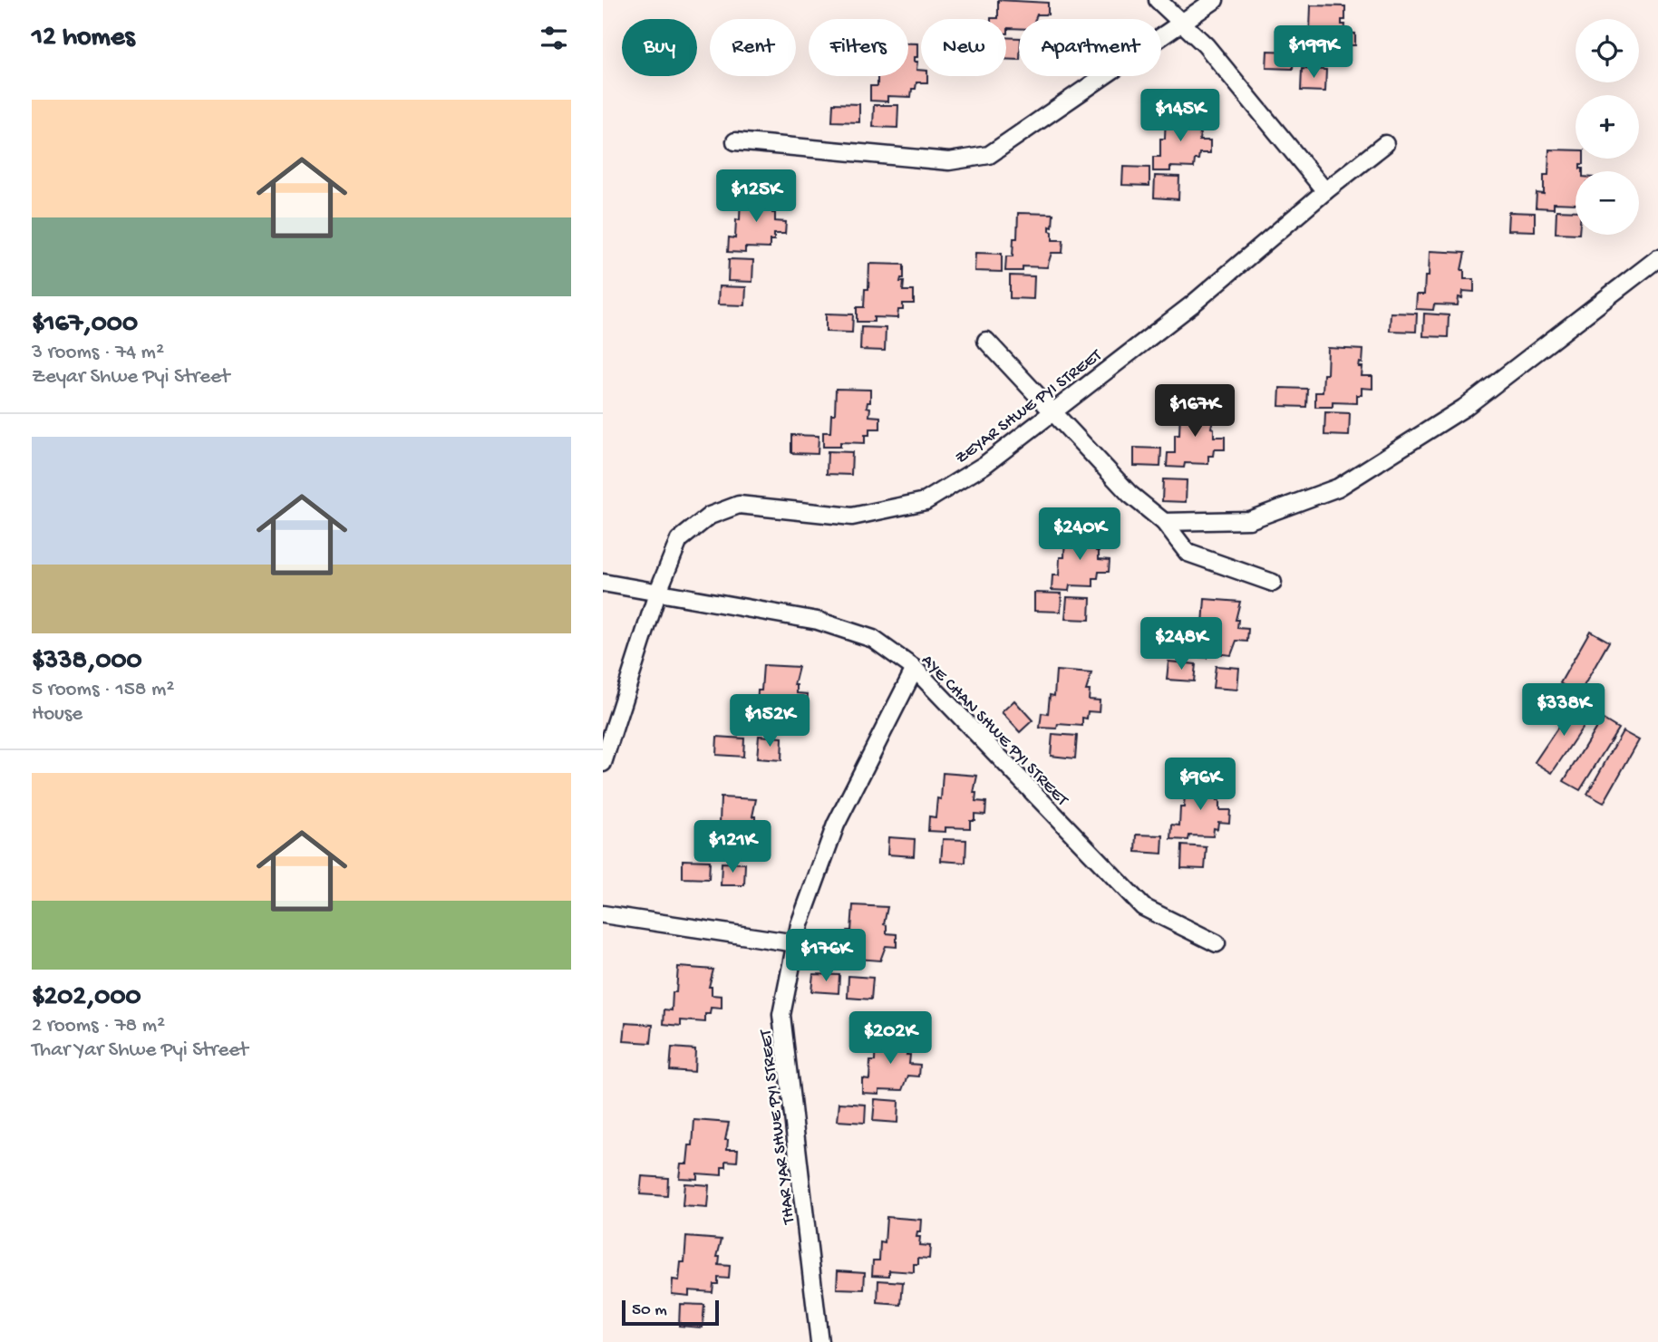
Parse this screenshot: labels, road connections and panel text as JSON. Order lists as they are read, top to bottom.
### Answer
{
  "streets": {
    "street": ["ZEYAR SHWE PYI STREET", "AYE CHAN SHWE PYI STREET", "THAR YAR SHWE PYI STREET"]
  },
  "crossings": [
    ["ZEYAR SHWE PYI STREET", "AYE CHAN SHWE PYI STREET"],
    ["AYE CHAN SHWE PYI STREET", "THAR YAR SHWE PYI STREET"]
  ],
  "scale_bar": "50 m",
  "page": {
    "heading": "12 homes",
    "map_buttons": ["+", "−"],
    "chip": [
      "Buy",
      "Rent",
      "Filters",
      "New",
      "Apartment"
    ],
    "price": [
      "$199K",
      "$145K",
      "$125K",
      "$167K",
      "$240K",
      "$248K",
      "$338K",
      "$152K",
      "$96K",
      "$121K",
      "$176K",
      "$202K"
    ],
    "list": [
      {
        "name": "$167,000",
        "note": "3 rooms · 74 m² · Zeyar Shwe Pyi Street"
      },
      {
        "name": "$338,000",
        "note": "5 rooms · 158 m² · House"
      },
      {
        "name": "$202,000",
        "note": "2 rooms · 78 m² · Thar Yar Shwe Pyi Street"
      }
    ],
    "scale": "50 m"
  }
}
